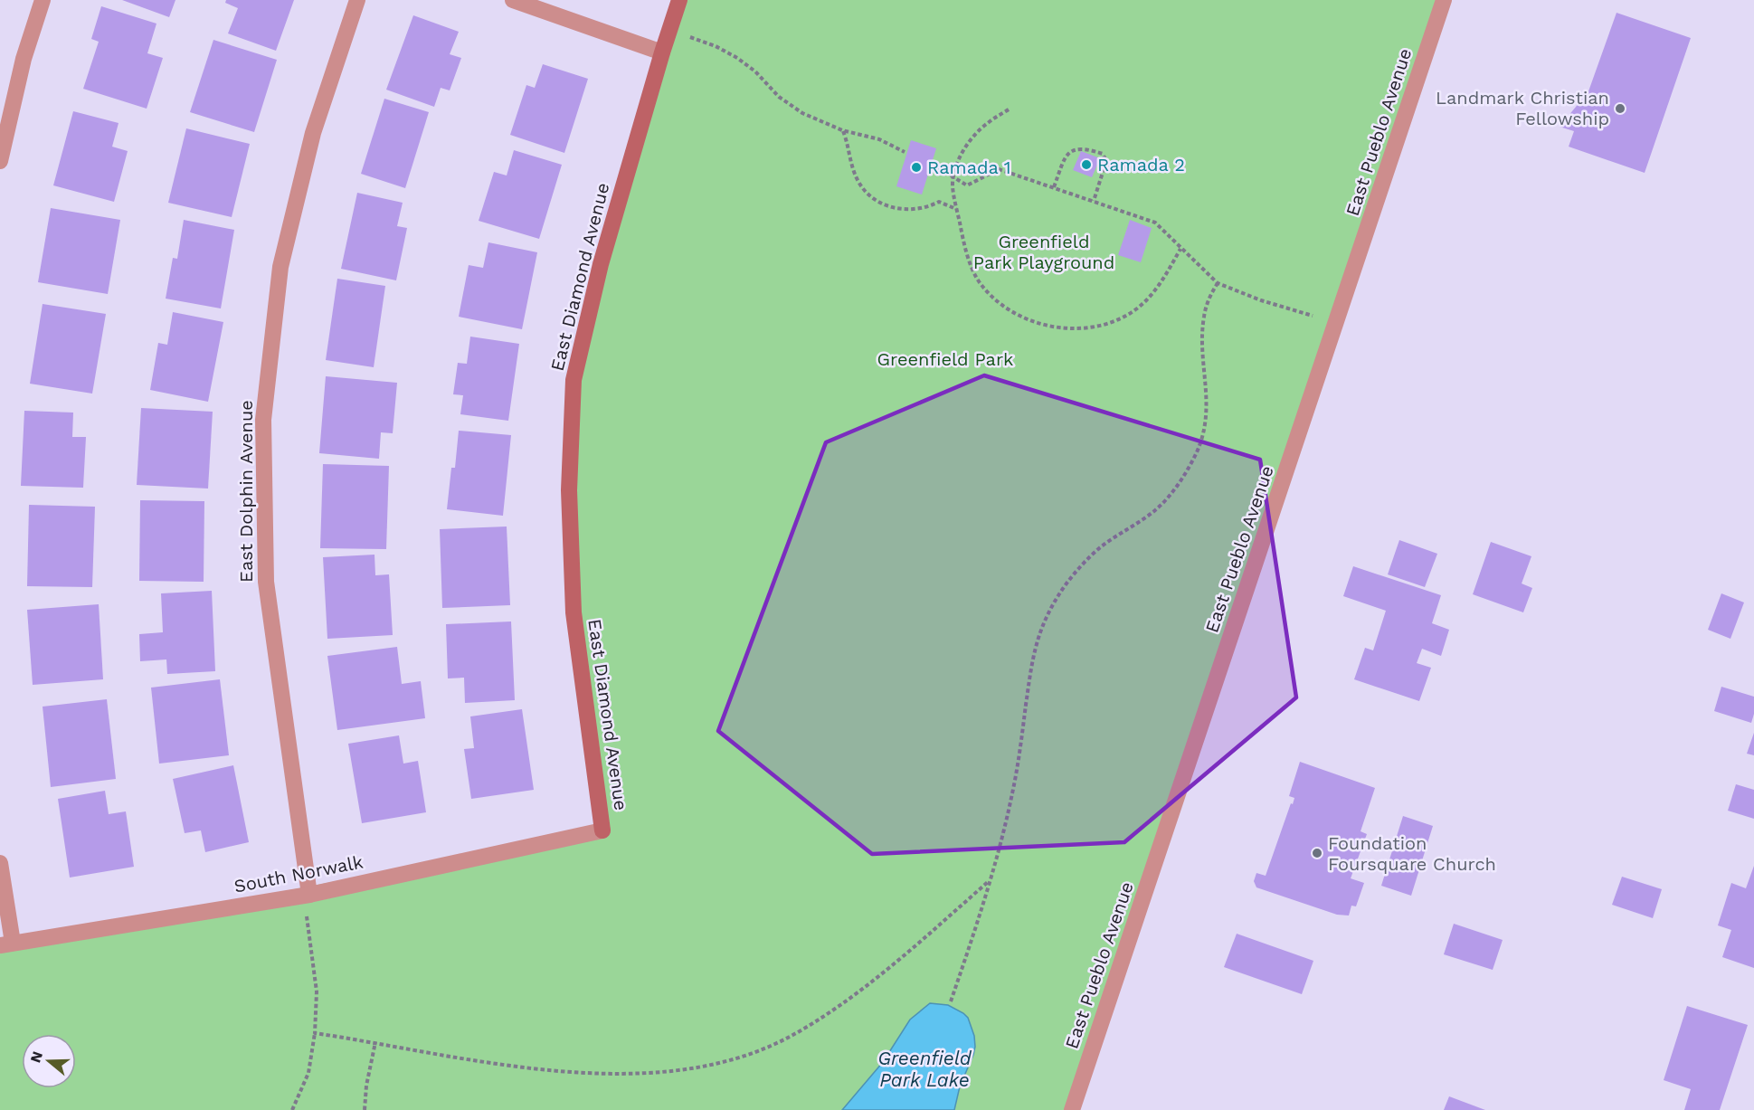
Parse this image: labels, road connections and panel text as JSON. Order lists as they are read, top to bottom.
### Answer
{
  "streets": {
    "street": [
      "East Pueblo Avenue",
      "East Diamond Avenue",
      "East Dolphin Avenue",
      "South Norwalk"
    ]
  },
  "crossings": [
    ["East Diamond Avenue", "South Norwalk"],
    ["East Dolphin Avenue", "South Norwalk"]
  ],
  "water": ["Greenfield Park Lake"],
  "parks": ["Greenfield Park Playground", "Greenfield Park"],
  "places": [
    "Landmark Christian Fellowship",
    "Ramada 2",
    "Ramada 1",
    "Foundation Foursquare Church"
  ],
  "north": "left"
}
